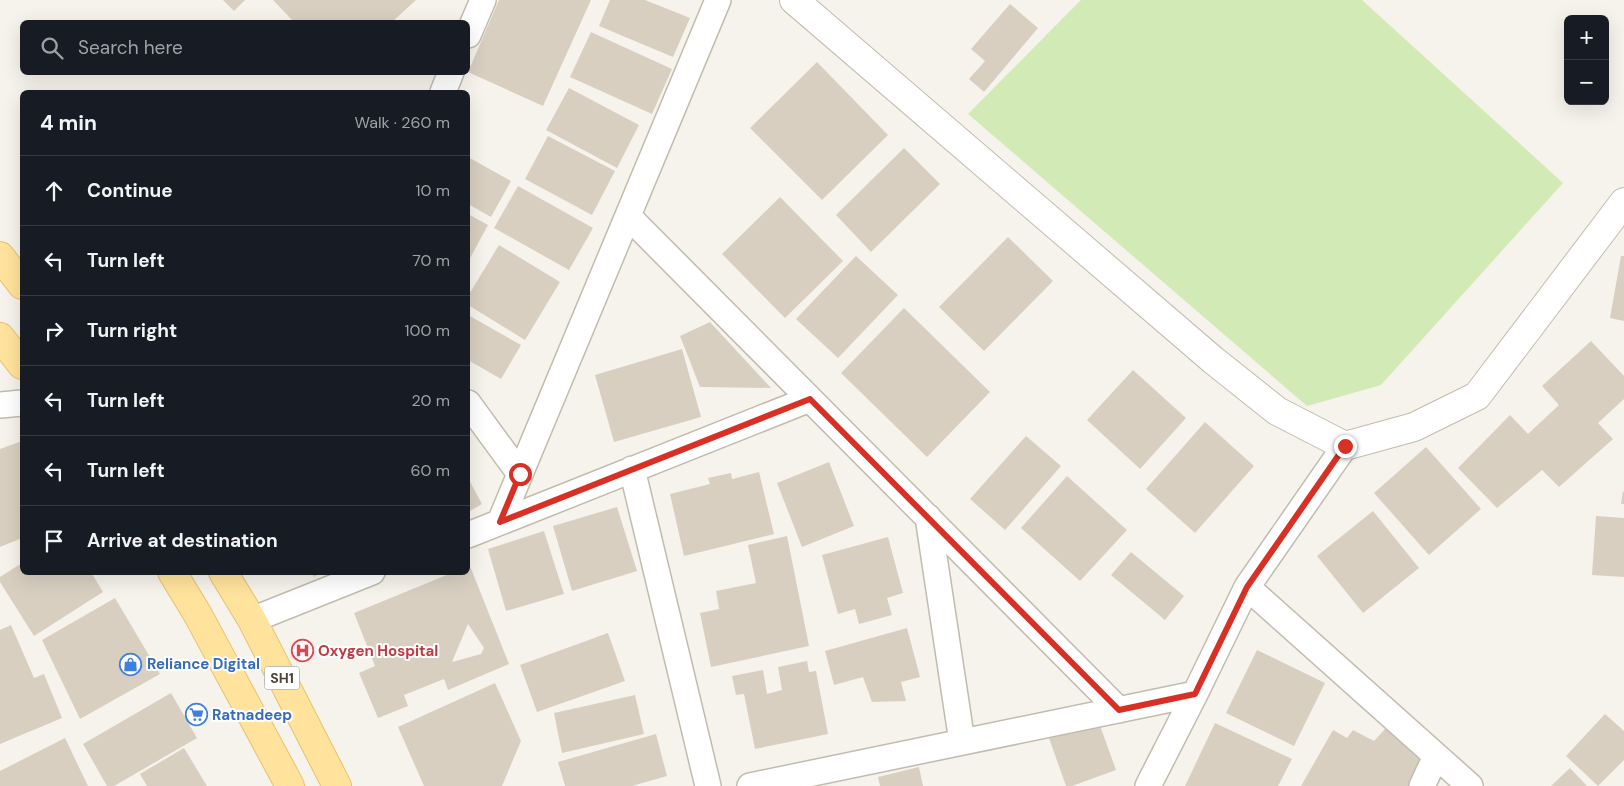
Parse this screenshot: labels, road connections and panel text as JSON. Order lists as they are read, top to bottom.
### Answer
{
  "streets": {
    "main road": ["SH1"]
  },
  "places": {
    "hospital": ["Oxygen Hospital"],
    "shop": ["Reliance Digital"],
    "supermarket": ["Ratnadeep"]
  },
  "page": {
    "map_buttons": ["+", "−"],
    "search": "Search here",
    "heading": ["4 min", "Walk · 260 m"],
    "list": [
      ["Continue", "10 m"],
      ["Turn left", "70 m"],
      ["Turn right", "100 m"],
      ["Turn left", "20 m"],
      ["Turn left", "60 m"],
      "Arrive at destination"
    ]
  }
}
